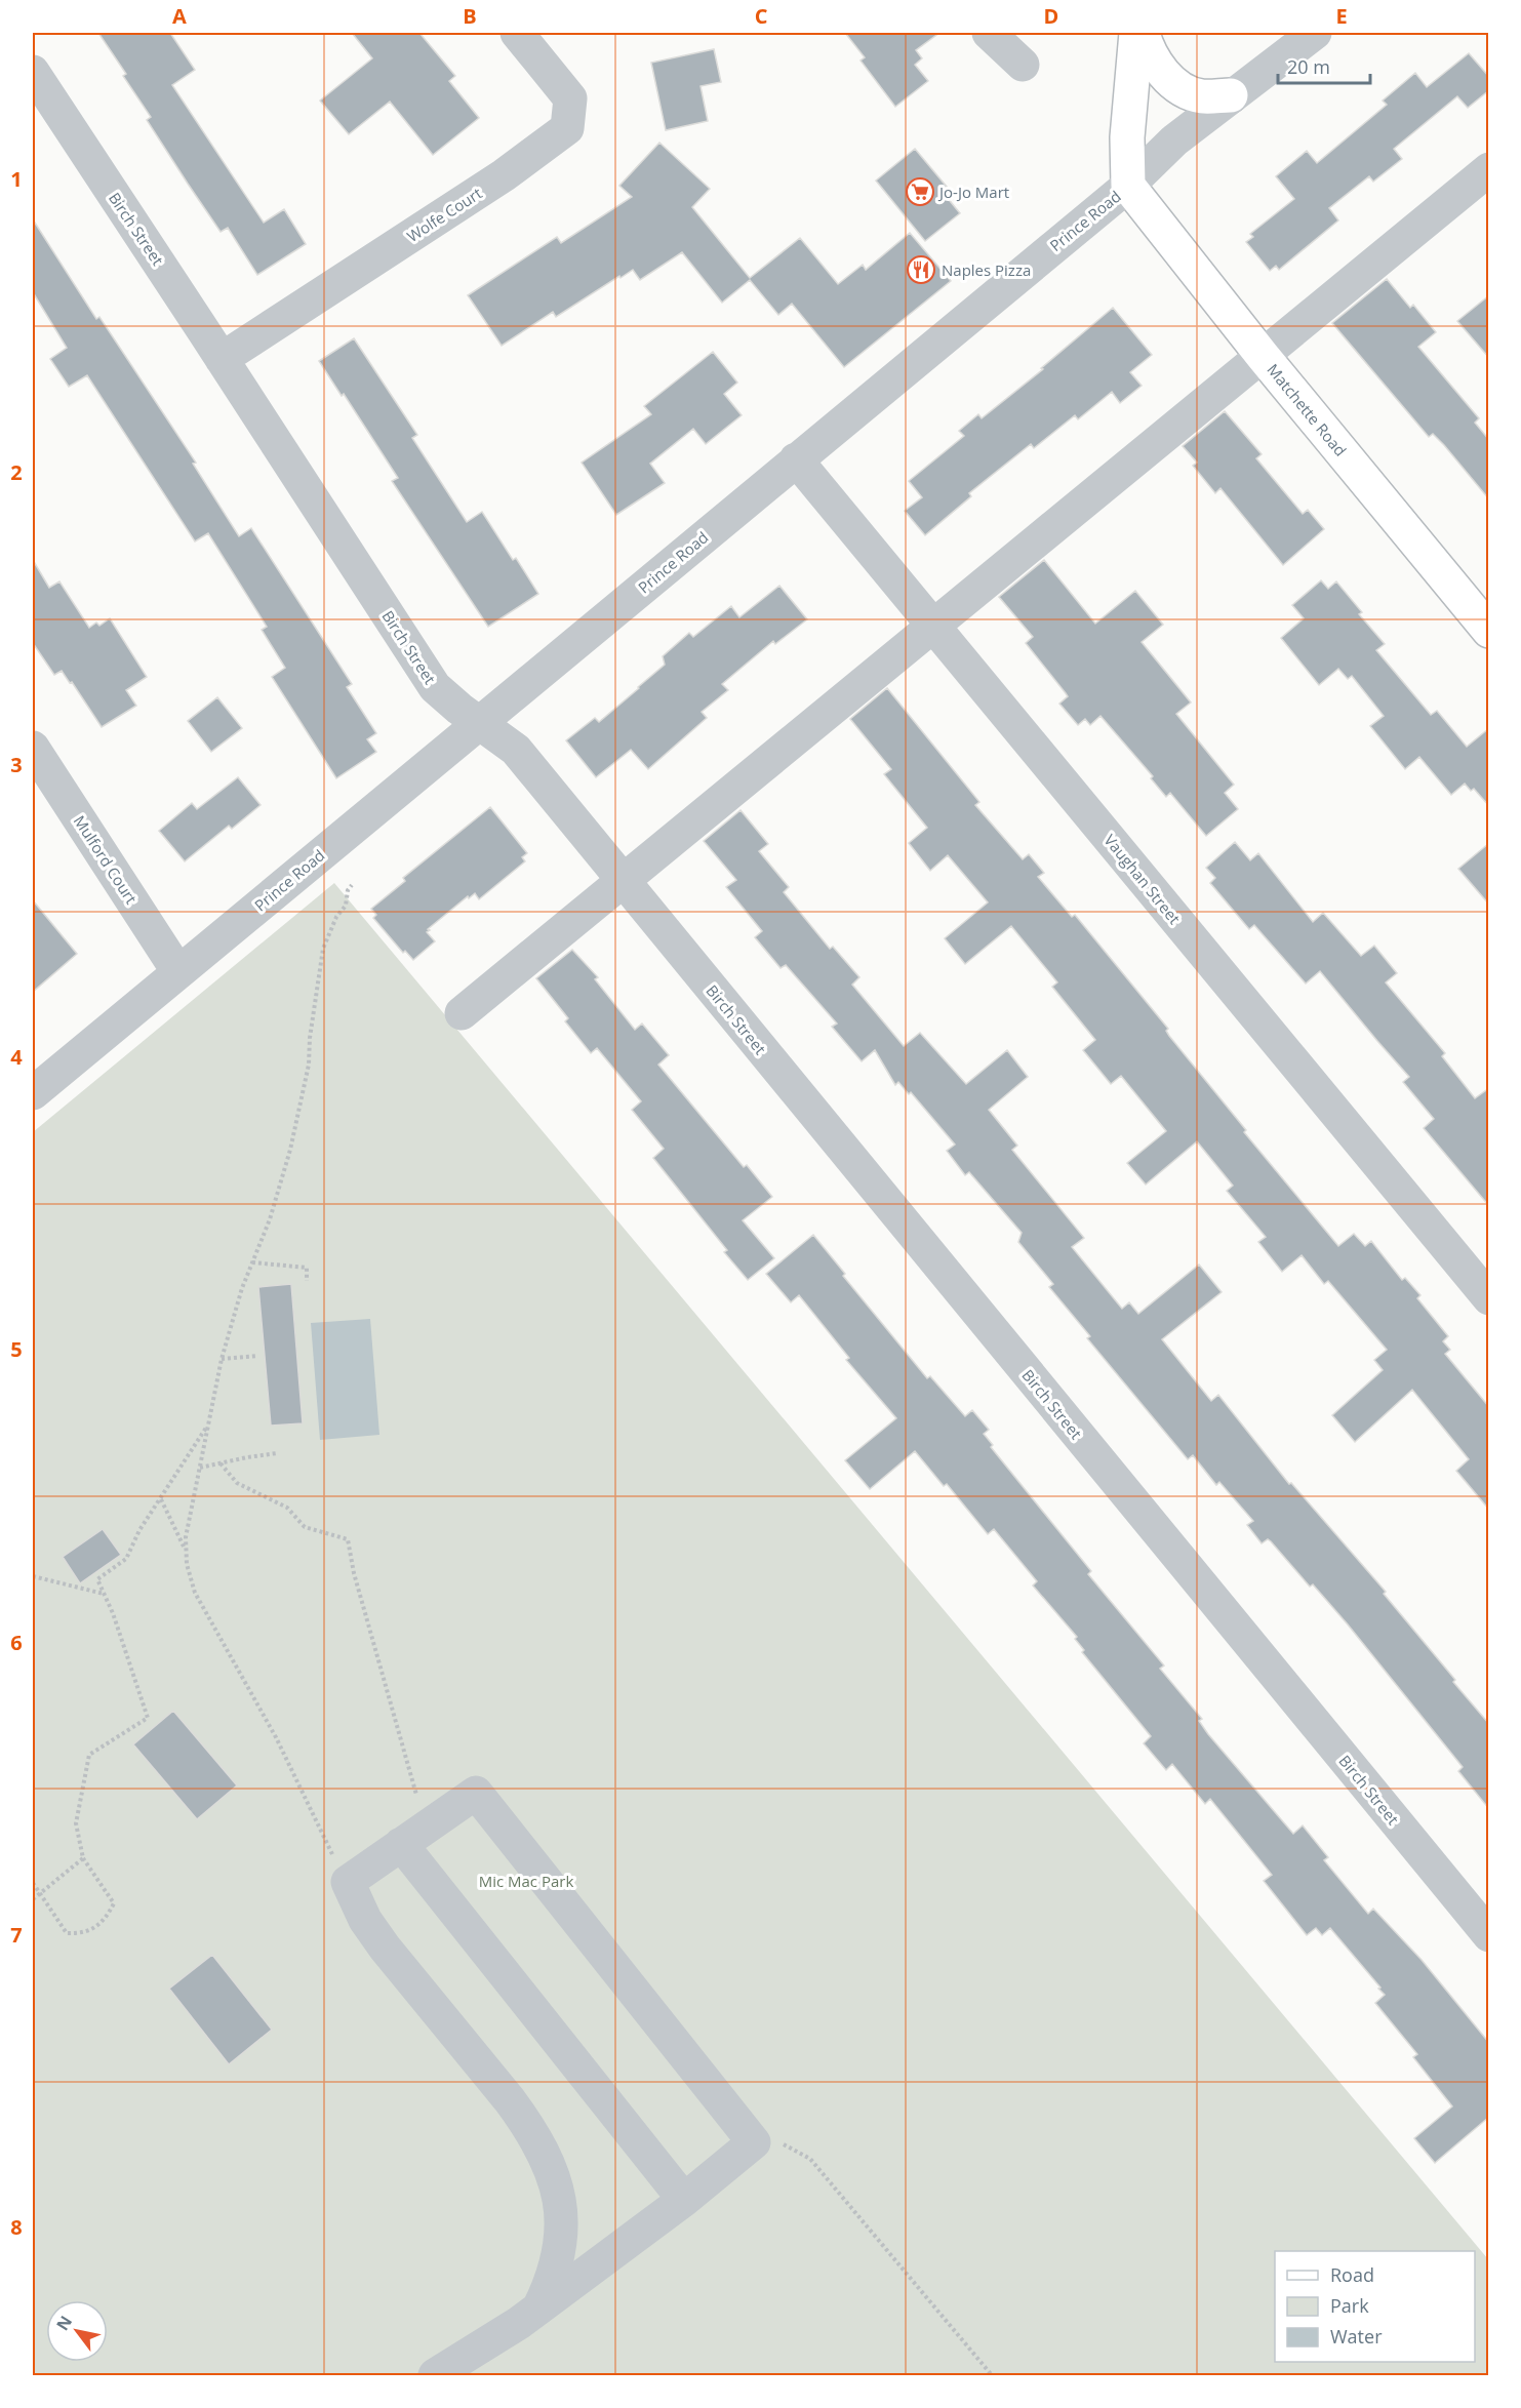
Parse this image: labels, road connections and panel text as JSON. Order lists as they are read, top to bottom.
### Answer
{
  "streets": {
    "main road": ["Matchette Road"],
    "street": [
      "Wolfe Court",
      "Prince Road",
      "Birch Street",
      "Mulford Court",
      "Vaughan Street"
    ]
  },
  "crossings": [
    ["Wolfe Court", "Birch Street"],
    ["Prince Road", "Birch Street"],
    ["Prince Road", "Matchette Road"],
    ["Prince Road", "Mulford Court"],
    ["Prince Road", "Vaughan Street"]
  ],
  "parks": ["Mic Mac Park"],
  "places": {
    "supermarket": ["Jo-Jo Mart"],
    "restaurant": ["Naples Pizza"]
  },
  "legend": ["Road", "Park", "Water"],
  "scale_bar": "20 m",
  "north": "top left",
  "grid": {
    "columns": [
      "A",
      "B",
      "C",
      "D",
      "E"
    ],
    "rows": [
      "1",
      "2",
      "3",
      "4",
      "5",
      "6",
      "7",
      "8"
    ]
  }
}
